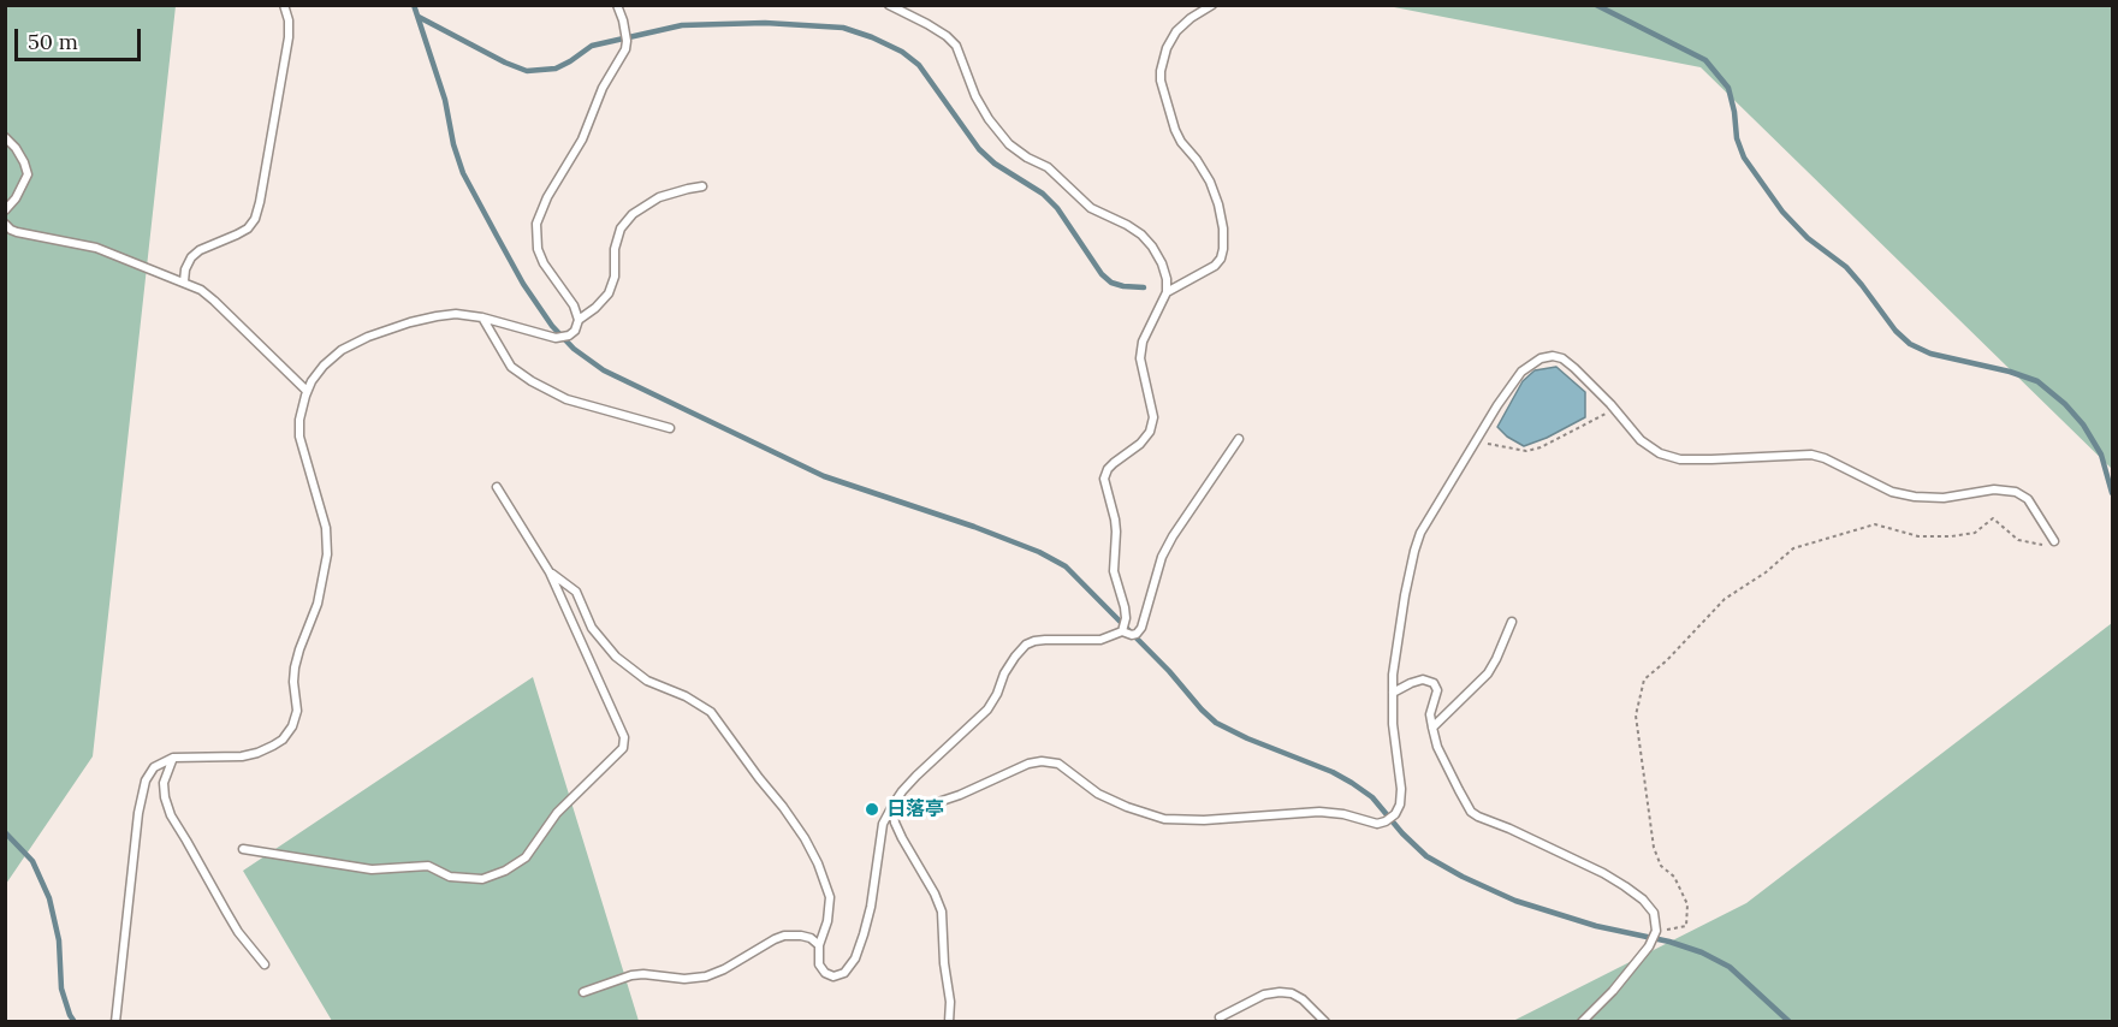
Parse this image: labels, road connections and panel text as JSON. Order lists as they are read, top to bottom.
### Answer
{
  "places": ["日落亭"],
  "scale_bar": "50 m"
}
